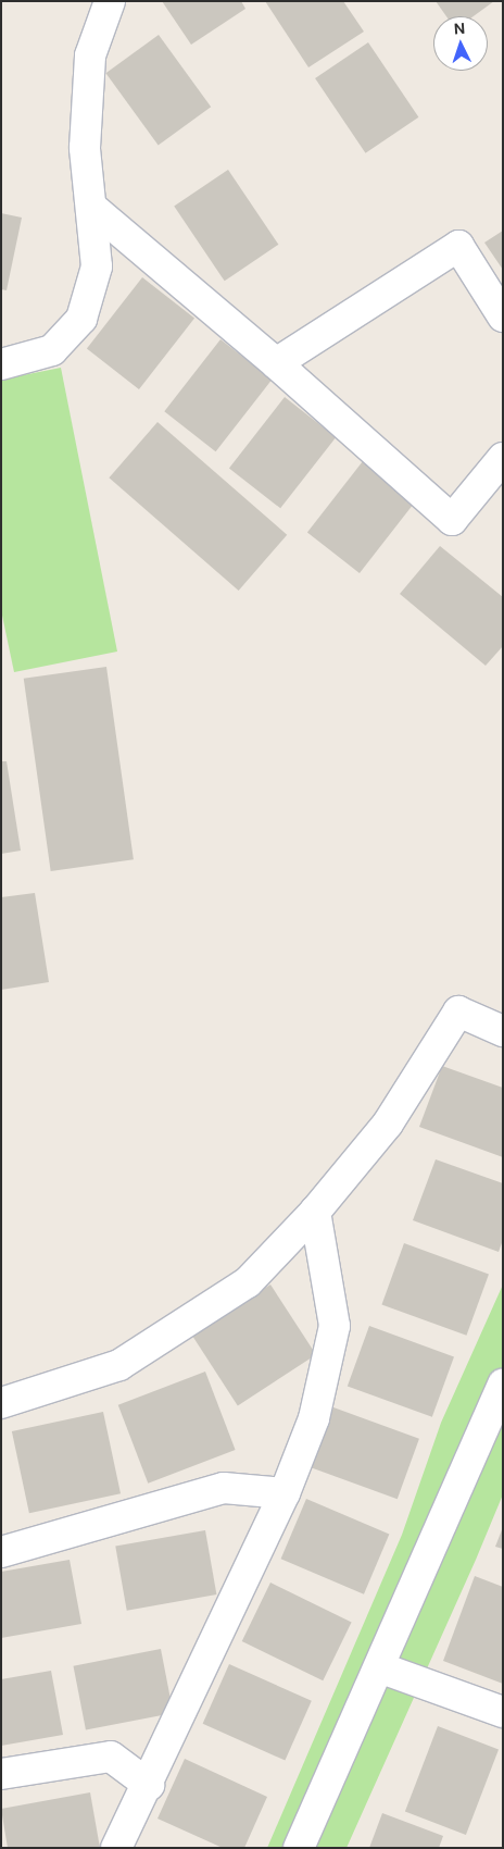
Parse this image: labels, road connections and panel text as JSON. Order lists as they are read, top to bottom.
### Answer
{
  "north": "top"
}
